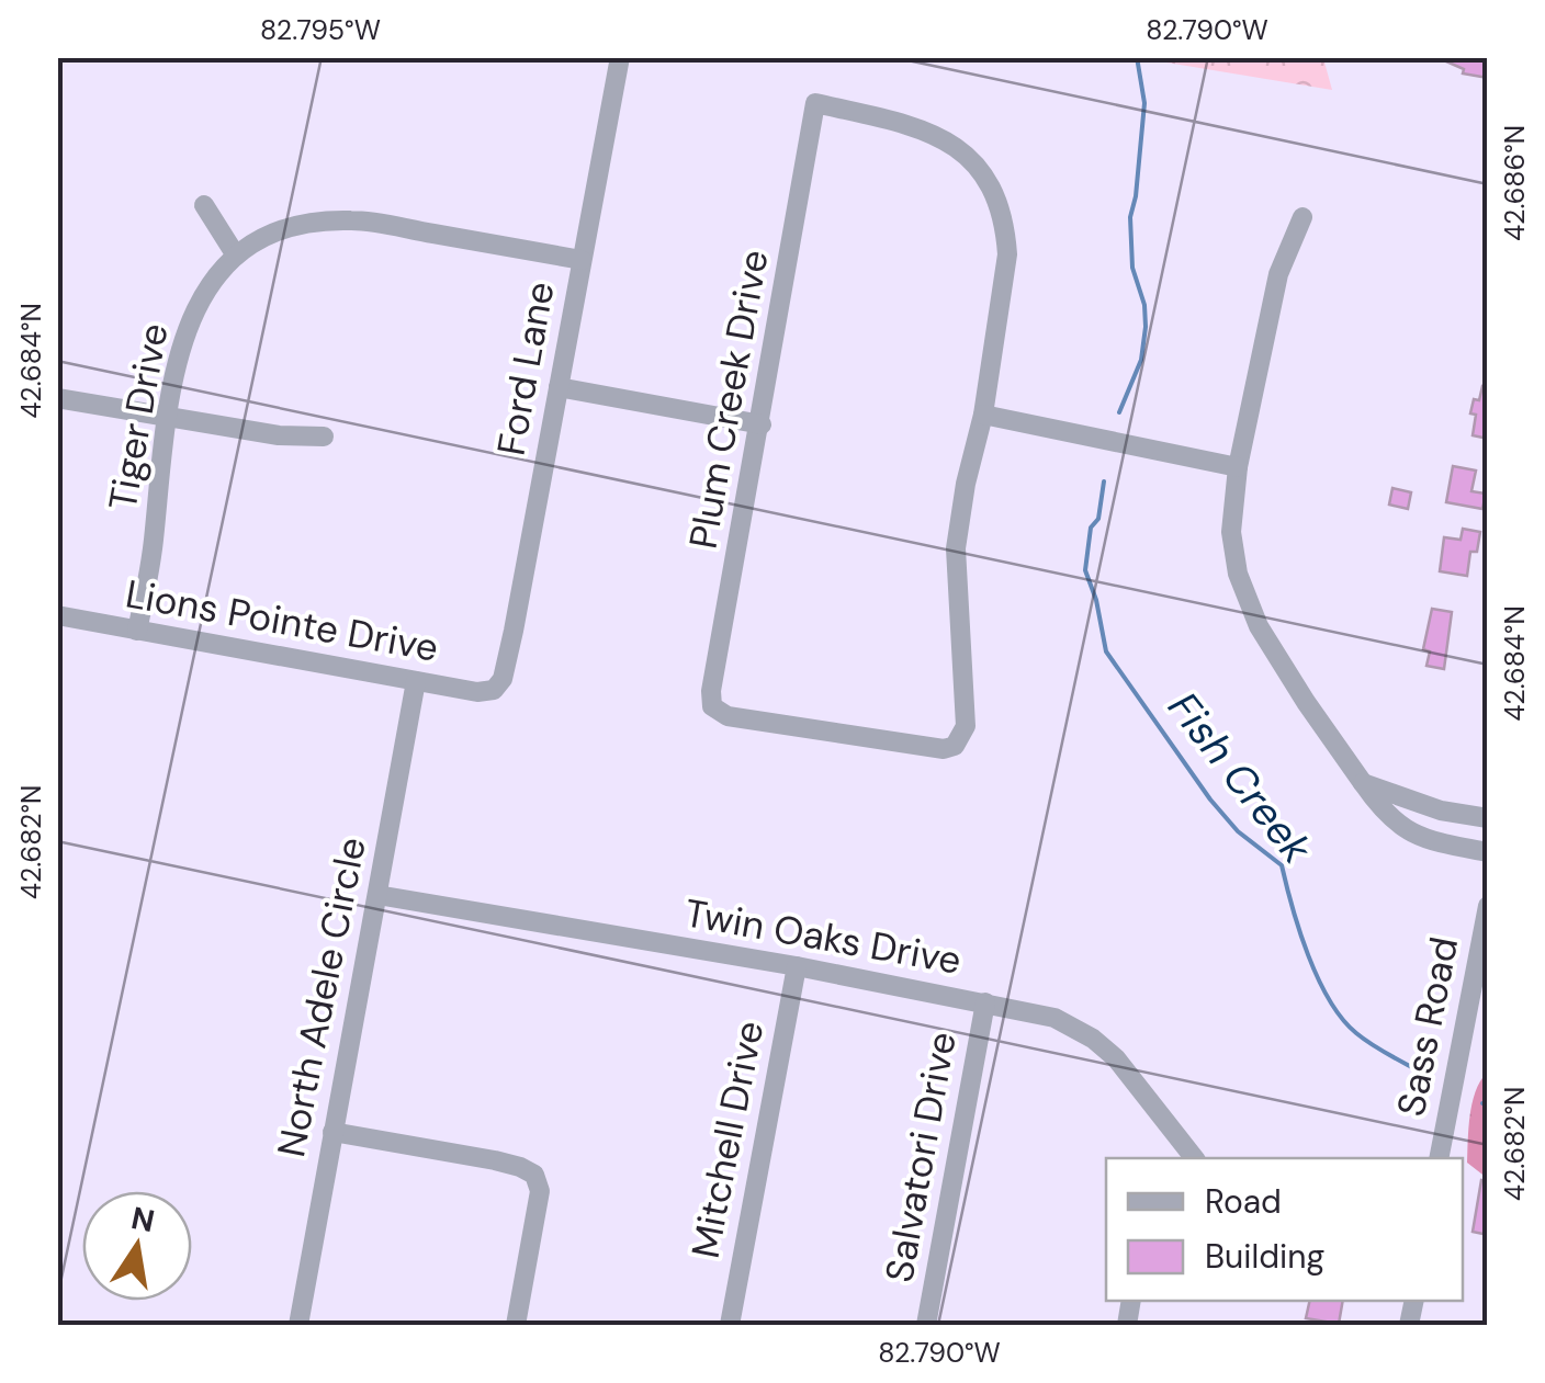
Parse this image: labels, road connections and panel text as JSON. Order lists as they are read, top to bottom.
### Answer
{
  "streets": {
    "street": [
      "Ford Lane",
      "Plum Creek Drive",
      "Tiger Drive",
      "Lions Pointe Drive",
      "Twin Oaks Drive",
      "North Adele Circle",
      "Sass Road",
      "Mitchell Drive",
      "Salvatori Drive"
    ]
  },
  "crossings": [
    ["Ford Lane", "Tiger Drive"],
    ["Ford Lane", "Lions Pointe Drive"],
    ["Tiger Drive", "Lions Pointe Drive"],
    ["Lions Pointe Drive", "North Adele Circle"],
    ["Twin Oaks Drive", "North Adele Circle"],
    ["Twin Oaks Drive", "Mitchell Drive"],
    ["Twin Oaks Drive", "Salvatori Drive"]
  ],
  "water": ["Fish Creek"],
  "legend": ["Road", "Building"],
  "north": "top",
  "coordinates": [
    "82.795°W",
    "82.790°W",
    "42.686°N",
    "42.684°N",
    "42.682°N"
  ]
}
